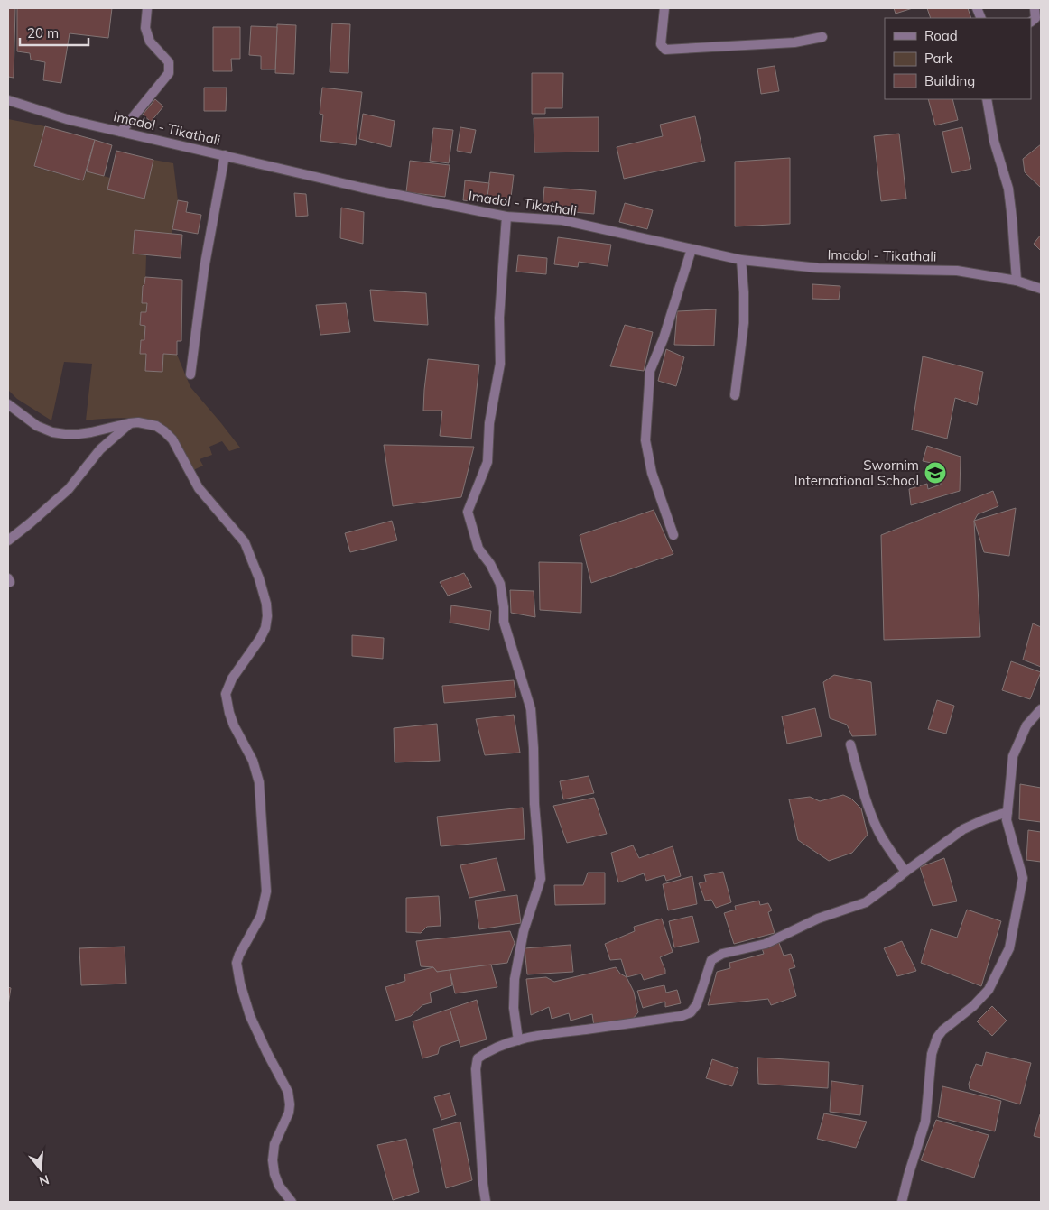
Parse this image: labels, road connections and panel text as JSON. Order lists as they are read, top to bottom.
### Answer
{
  "streets": {
    "street": ["Imadol - Tikathali"]
  },
  "places": {
    "school or university": ["Swornim International School"]
  },
  "legend": ["Road", "Park", "Building"],
  "scale_bar": "20 m",
  "north": "bottom"
}
